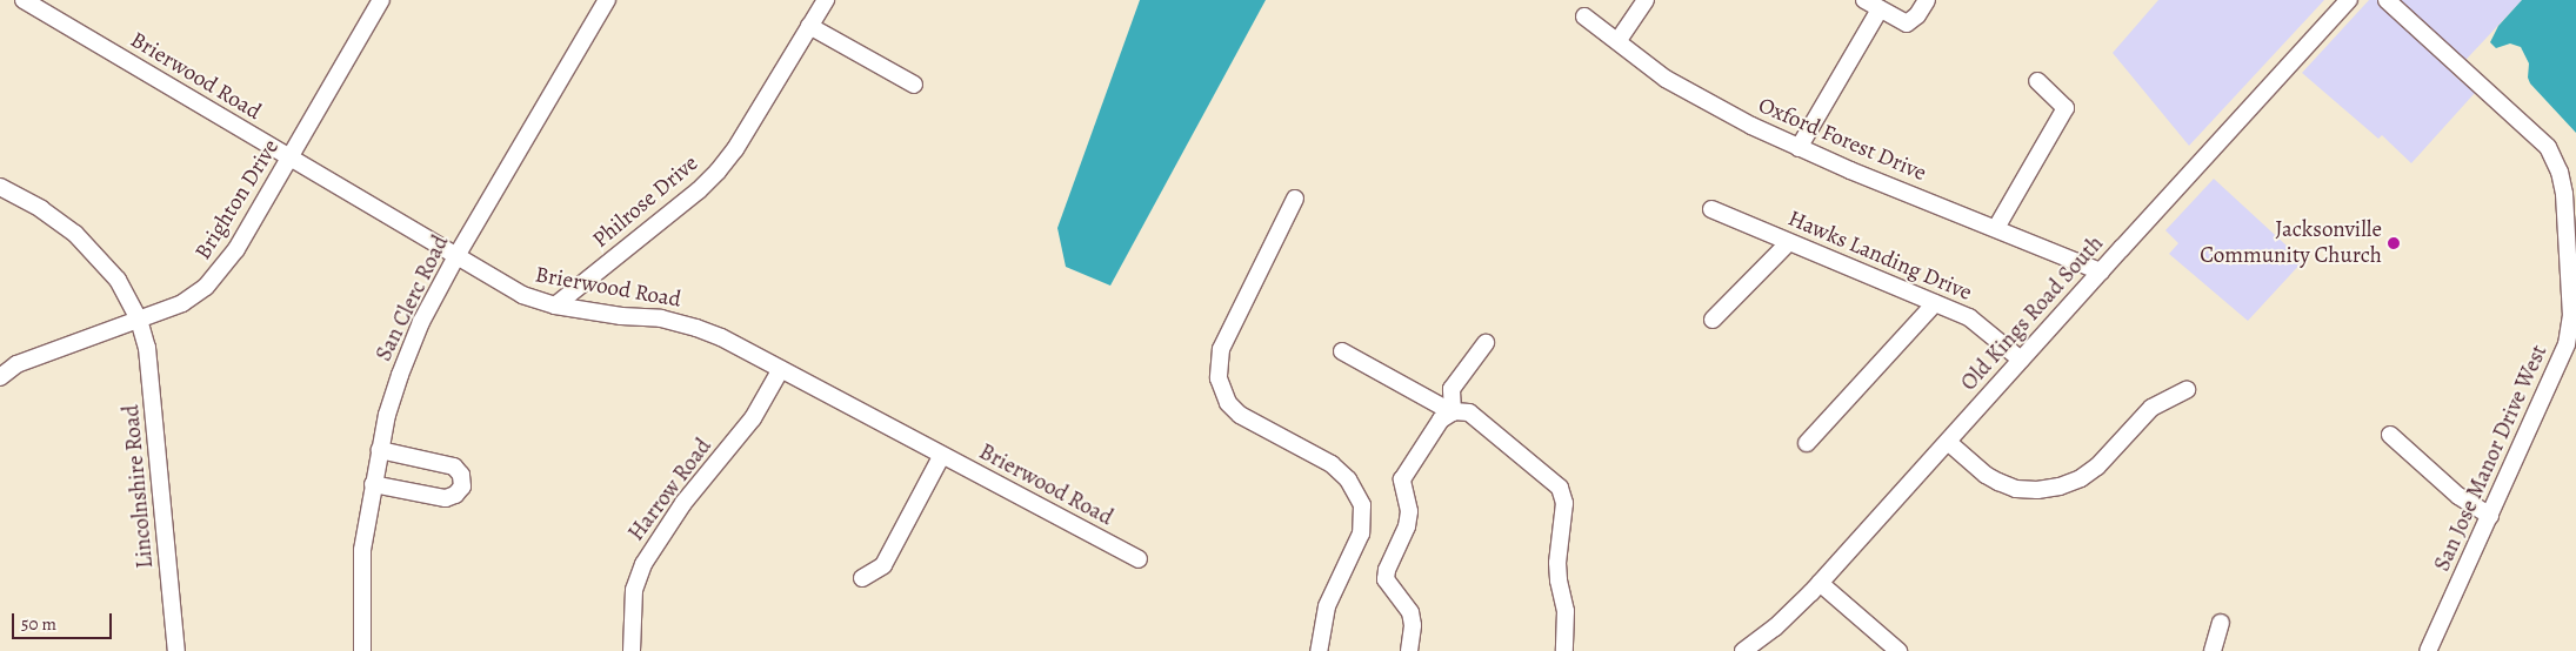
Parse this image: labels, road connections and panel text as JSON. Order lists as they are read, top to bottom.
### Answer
{
  "streets": {
    "street": [
      "Brierwood Road",
      "Oxford Forest Drive",
      "Brighton Drive",
      "Philrose Drive",
      "Hawks Landing Drive",
      "San Clerc Road",
      "Old Kings Road South",
      "San Jose Manor Drive West",
      "Lincolnshire Road",
      "Harrow Road"
    ]
  },
  "crossings": [
    ["Brierwood Road", "Brighton Drive"],
    ["Brierwood Road", "Philrose Drive"],
    ["Brierwood Road", "San Clerc Road"],
    ["Brierwood Road", "Harrow Road"],
    ["Oxford Forest Drive", "Old Kings Road South"],
    ["Brighton Drive", "Lincolnshire Road"],
    ["Hawks Landing Drive", "Old Kings Road South"]
  ],
  "places": ["Jacksonville Community Church"],
  "scale_bar": "50 m"
}
